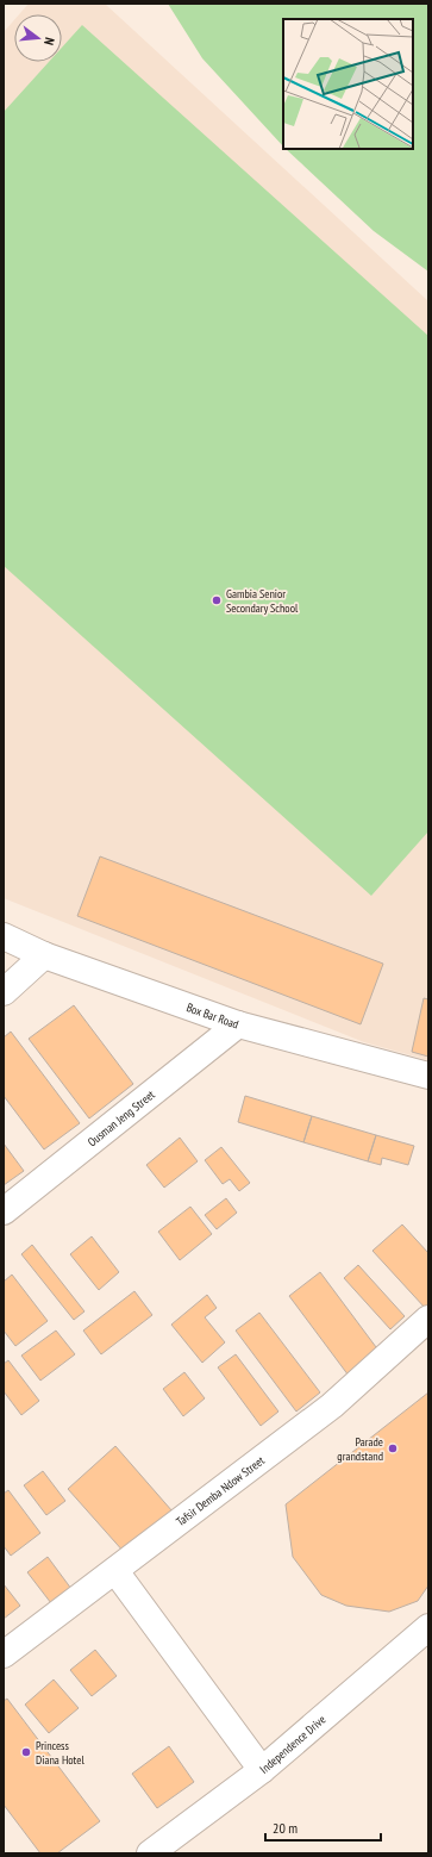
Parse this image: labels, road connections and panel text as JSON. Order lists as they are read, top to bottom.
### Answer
{
  "streets": {
    "main road": [
      "Box Bar Road",
      "Ousman Jeng Street",
      "Tafsir Demba Ndow Street",
      "Independence Drive"
    ]
  },
  "crossings": [
    ["Box Bar Road", "Ousman Jeng Street"]
  ],
  "places": ["Gambia Senior Secondary School", "Parade grandstand", "Princess Diana Hotel"],
  "scale_bar": "20 m",
  "north": "right"
}
